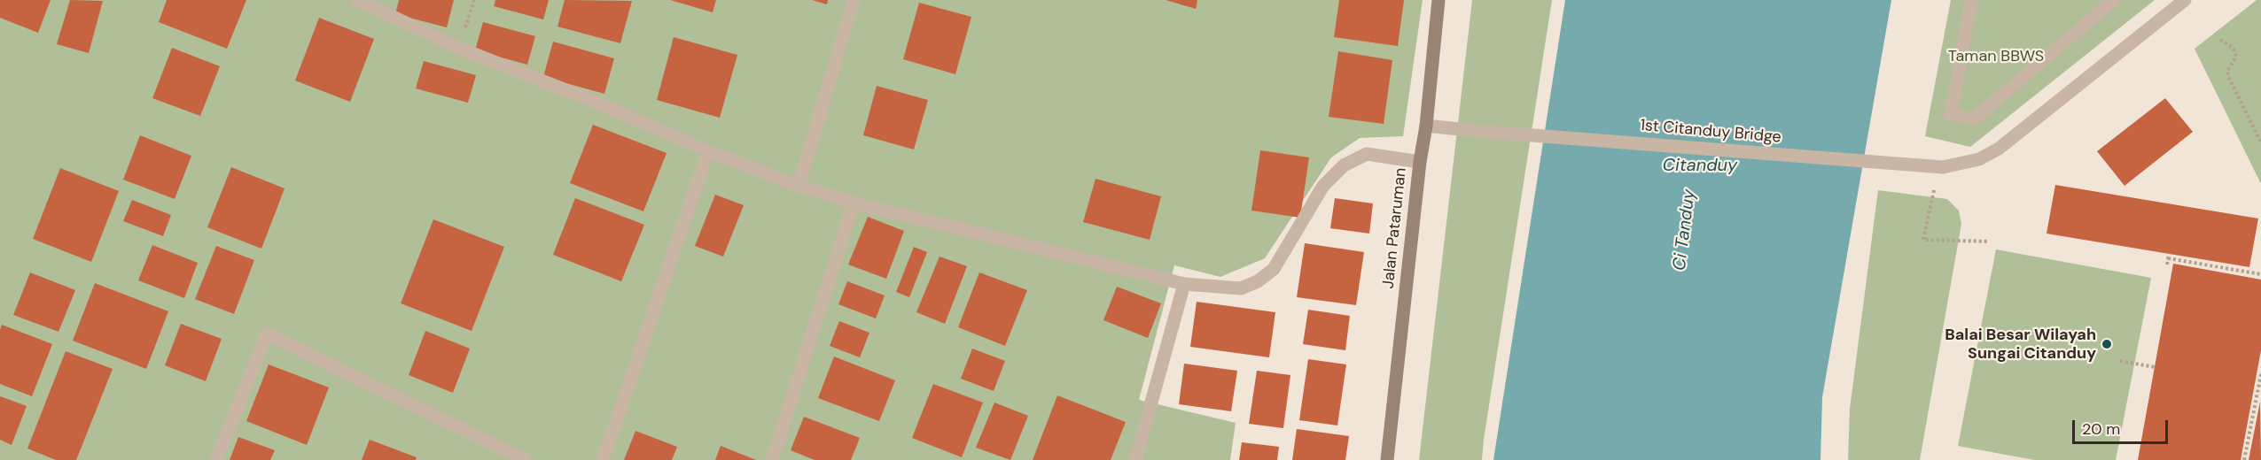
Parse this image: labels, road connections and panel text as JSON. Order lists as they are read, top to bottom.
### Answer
{
  "streets": {
    "street": ["1st Citanduy Bridge", "Jalan Pataruman"]
  },
  "crossings": [
    ["1st Citanduy Bridge", "Jalan Pataruman"]
  ],
  "water": ["Citanduy", "Ci Tanduy"],
  "parks": ["Taman BBWS"],
  "places": ["Balai Besar Wilayah Sungai Citanduy"],
  "scale_bar": "20 m"
}
